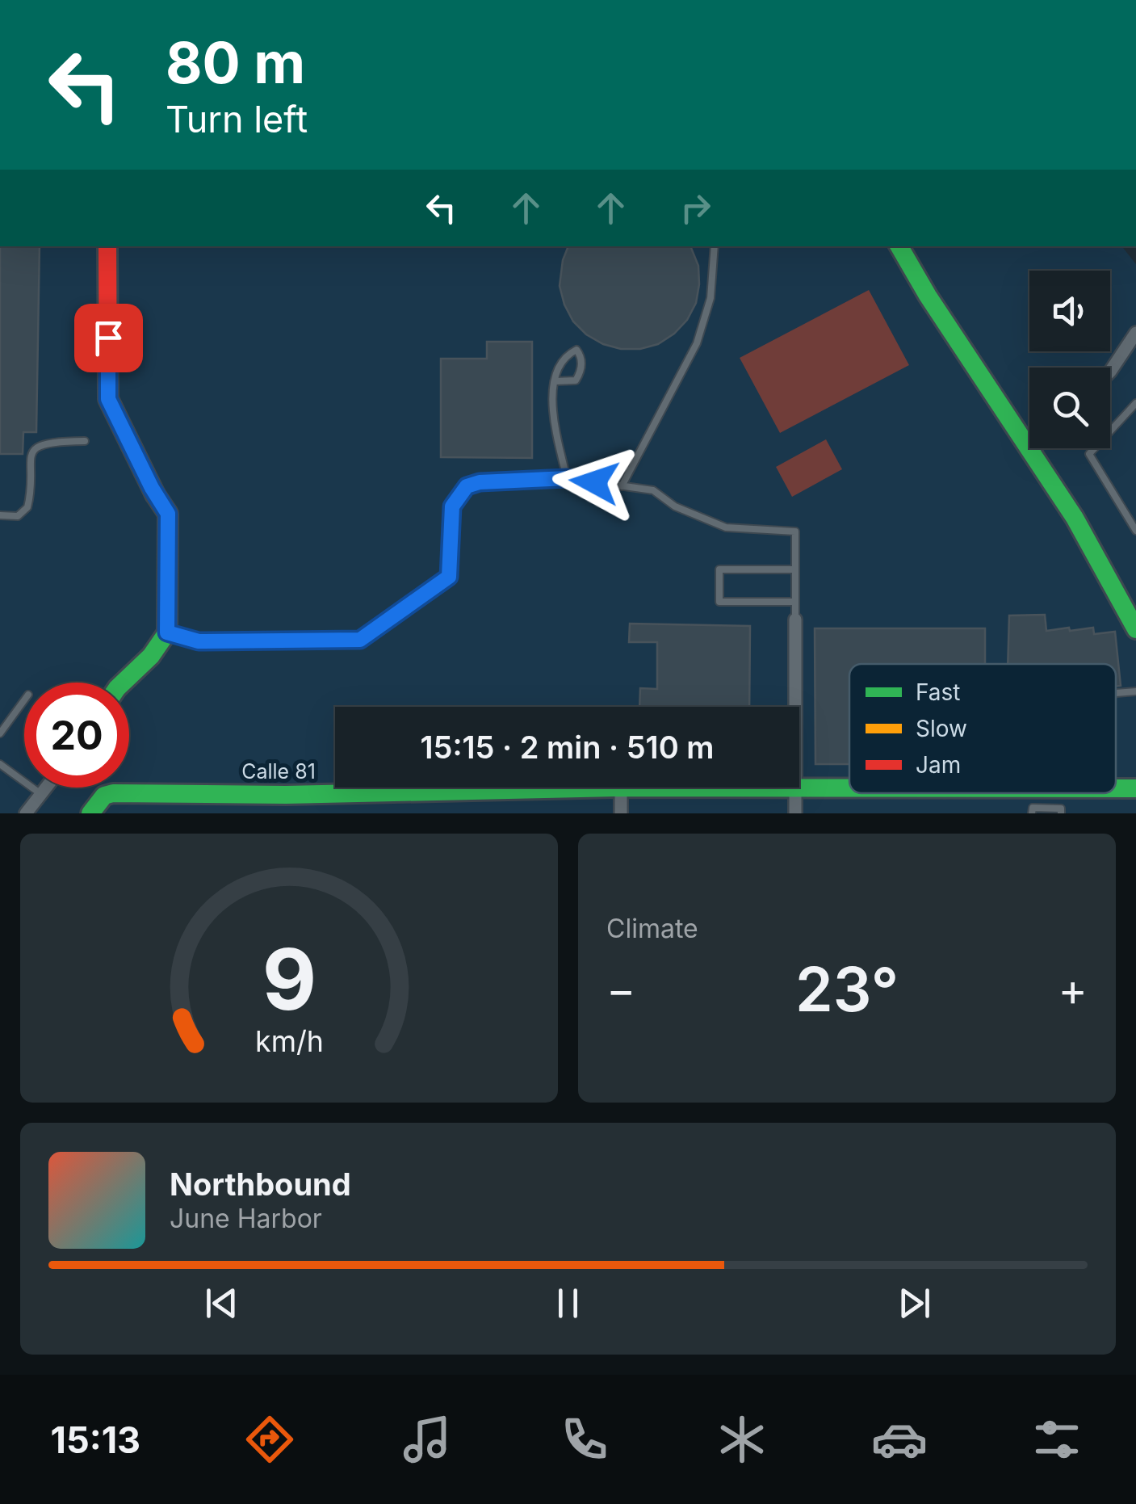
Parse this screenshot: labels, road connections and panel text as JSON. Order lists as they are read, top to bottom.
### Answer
{
  "streets": {
    "street": ["Calle 81"]
  },
  "legend": ["Fast", "Slow", "Jam"],
  "page": {
    "turn": ["80 m", "Turn left"],
    "limit": "20",
    "trip": "15:15 · 2 min · 510 m",
    "tile": "Climate",
    "heat": ["−", "23°", "+"],
    "song": ["Northbound", "June Harbor"],
    "tabs": "15:13",
    "gauge": ["9", "km/h"]
  }
}
